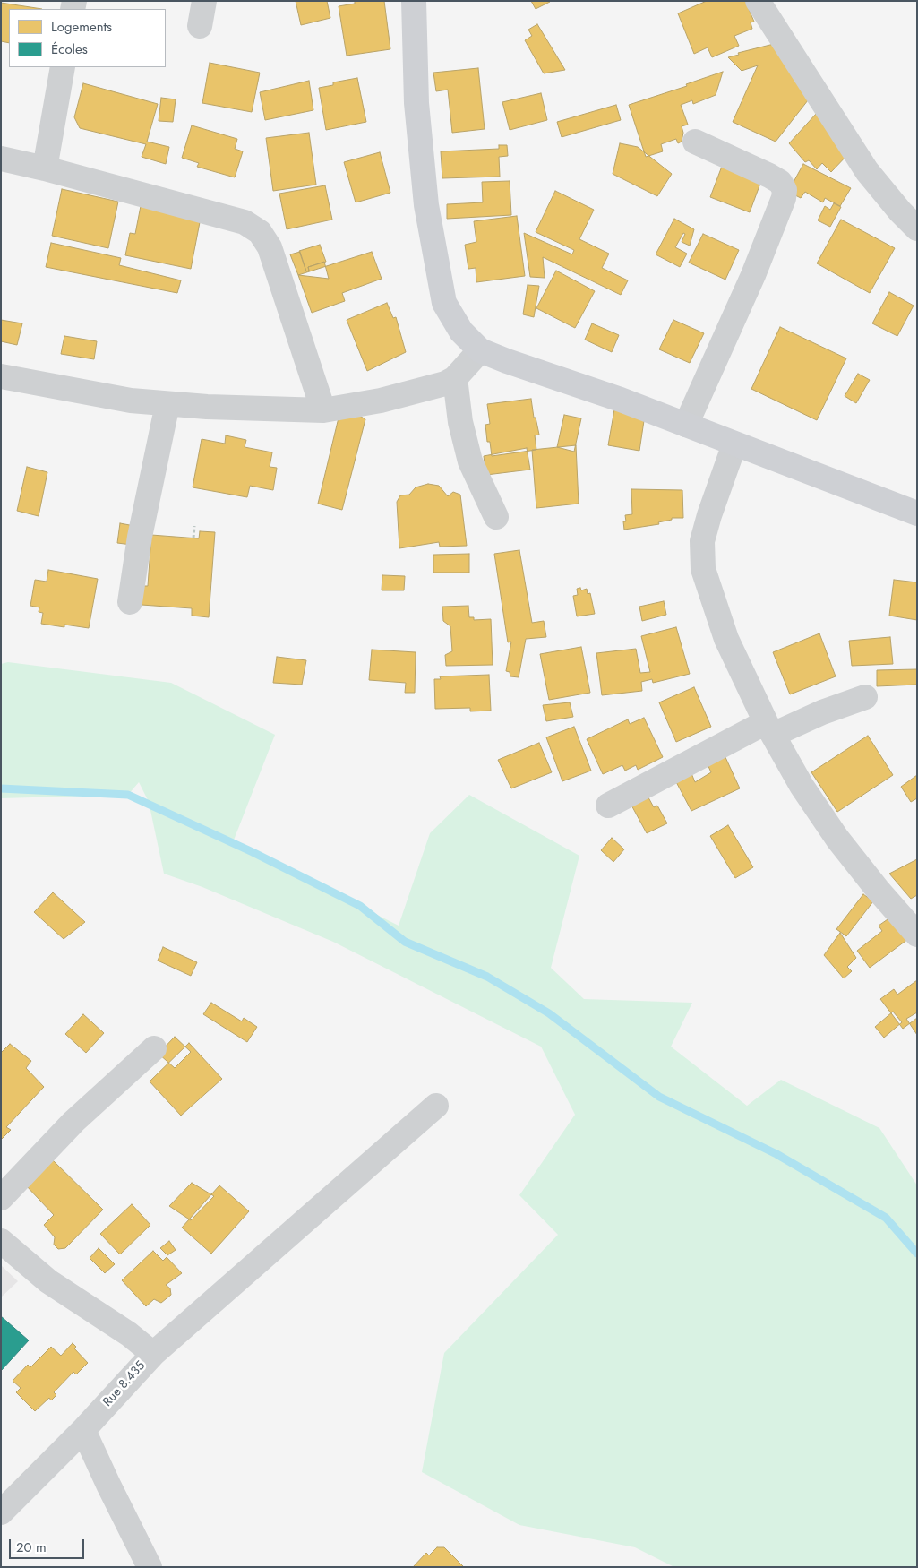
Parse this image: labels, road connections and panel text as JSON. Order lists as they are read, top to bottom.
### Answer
{
  "streets": {
    "street": ["Rue 8.435"]
  },
  "legend": ["Logements", "Écoles"],
  "scale_bar": "20 m"
}
